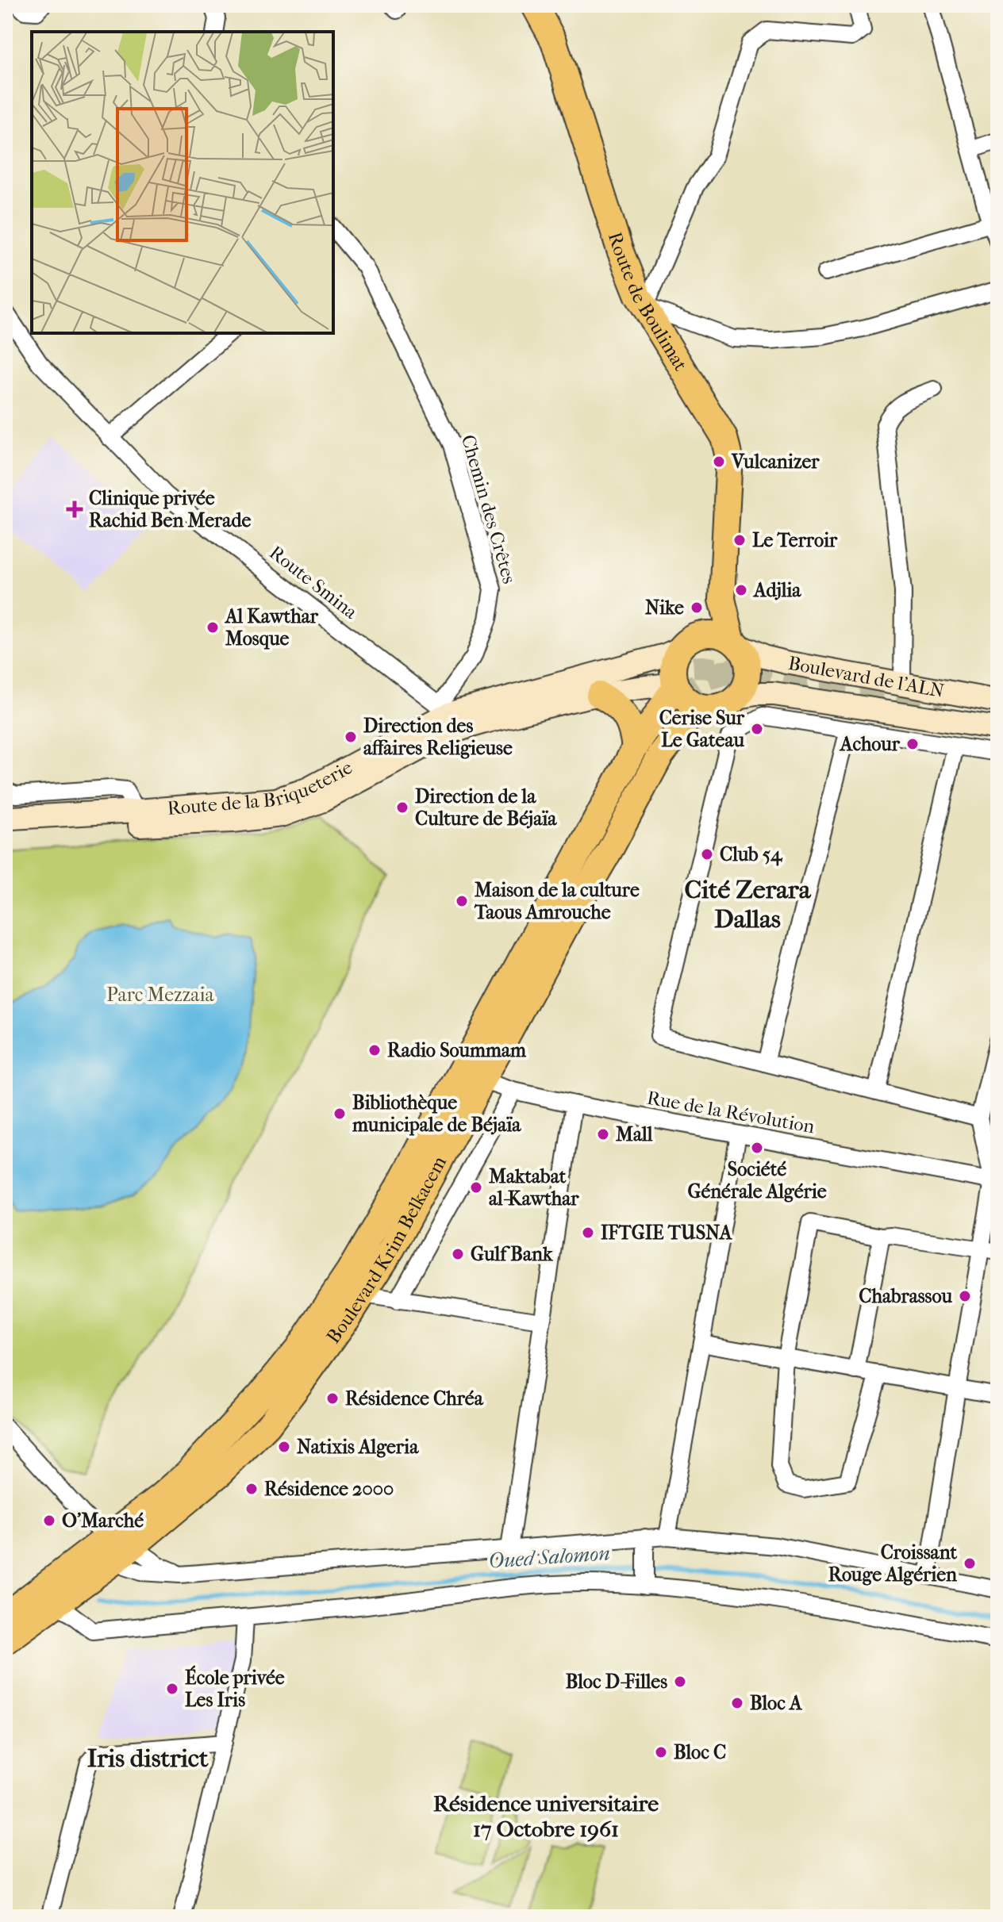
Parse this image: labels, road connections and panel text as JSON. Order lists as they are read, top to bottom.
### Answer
{
  "streets": {
    "main road": ["Route de Boulimat", "Boulevard Krim Belkacem"],
    "street": [
      "Chemin des Crêtes",
      "Route Smina",
      "Boulevard de l'ALN",
      "Route de la Briqueterie",
      "Rue de la Révolution"
    ]
  },
  "crossings": [
    ["Route de Boulimat", "Boulevard de l'ALN"],
    ["Route de Boulimat", "Route de la Briqueterie"],
    ["Route de Boulimat", "Boulevard Krim Belkacem"],
    ["Chemin des Crêtes", "Route Smina"],
    ["Chemin des Crêtes", "Route de la Briqueterie"],
    ["Route Smina", "Route de la Briqueterie"],
    ["Boulevard de l'ALN", "Route de la Briqueterie"],
    ["Boulevard de l'ALN", "Boulevard Krim Belkacem"],
    ["Route de la Briqueterie", "Boulevard Krim Belkacem"],
    ["Rue de la Révolution", "Boulevard Krim Belkacem"]
  ],
  "districts": ["Cité Zerara Dallas", "Iris district", "Résidence universitaire 17 Octobre 1961"],
  "water": ["Oued Salomon"],
  "parks": ["Parc Mezzaia"],
  "places": {
    "other": [
      "Vulcanizer",
      "Le Terroir",
      "Adjlia",
      "Nike",
      "Al Kawthar Mosque",
      "Cerise Sur Le Gateau",
      "Direction des affaires Religieuse",
      "Achour",
      "Direction de la Culture de Béjaïa",
      "Club 54",
      "Maison de la culture Taous Amrouche",
      "Radio Soummam",
      "Bibliothèque municipale de Béjaïa",
      "Mall",
      "Société Générale Algérie",
      "Maktabat al-Kawthar",
      "IFTGIE TUSNA",
      "Gulf Bank",
      "Chabrassou",
      "Résidence Chréa",
      "Natixis Algeria",
      "Résidence 2000",
      "O'Marché",
      "Croissant Rouge Algérien",
      "Bloc D-Filles",
      "École privée Les Iris",
      "Bloc A",
      "Bloc C"
    ],
    "health": ["Clinique privée Rachid Ben Merade"]
  }
}
